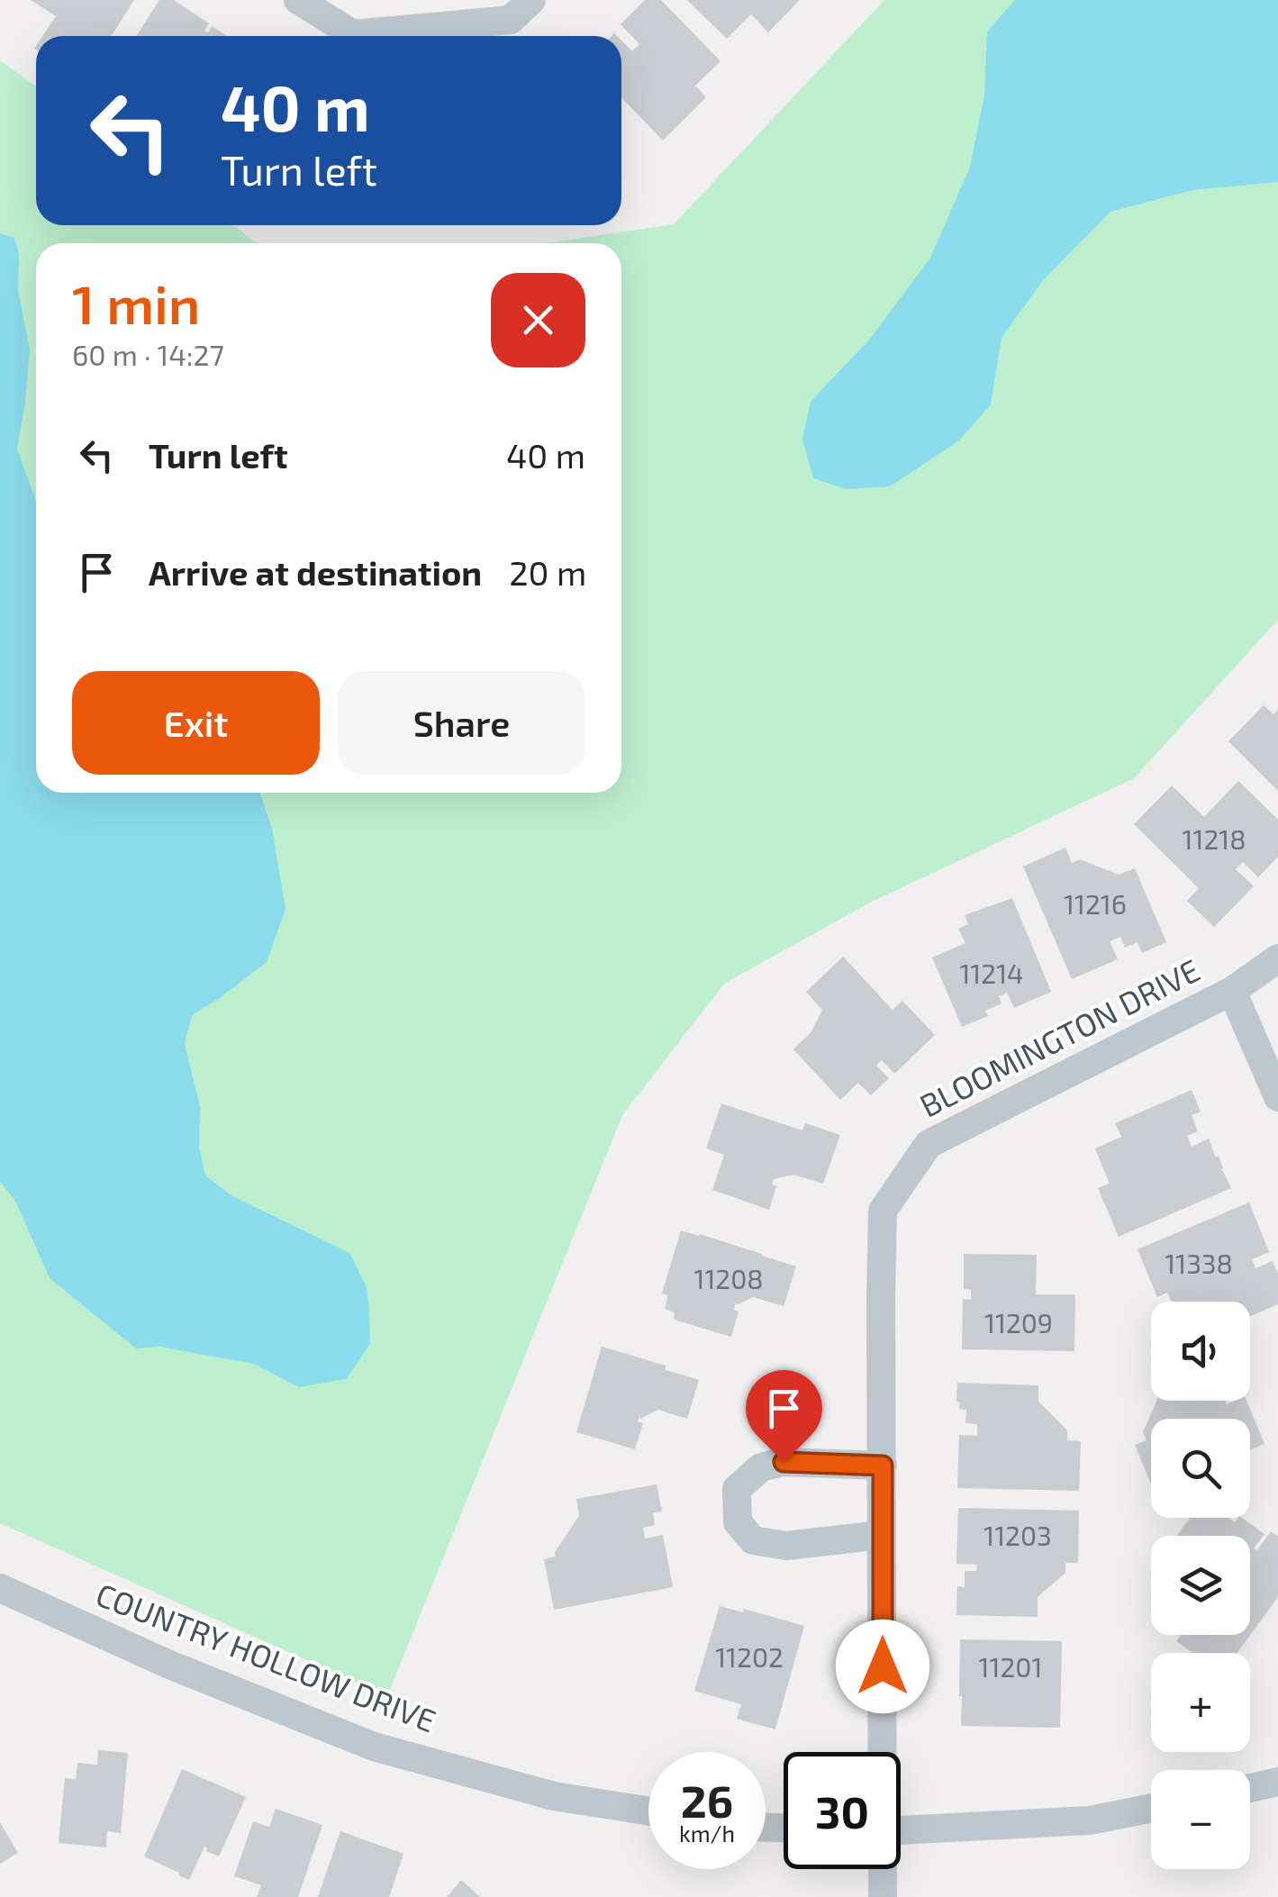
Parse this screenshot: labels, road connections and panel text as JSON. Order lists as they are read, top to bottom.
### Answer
{
  "streets": {
    "street": ["BLOOMINGTON DRIVE", "COUNTRY HOLLOW DRIVE"]
  },
  "house_numbers": [
    "11218",
    "11216",
    "11214",
    "11338",
    "11208",
    "11209",
    "11203",
    "11202",
    "11201"
  ],
  "page": {
    "turn": ["40 m", "Turn left"],
    "heading": ["1 min", "60 m · 14:27"],
    "list": [
      {
        "name": "Turn left",
        "value": "40 m"
      },
      {
        "name": "Arrive at destination",
        "value": "20 m"
      }
    ],
    "buttons": ["Exit", "Share"],
    "map_buttons": ["+", "−"],
    "speed": "26 km/h",
    "limit": "30"
  }
}
